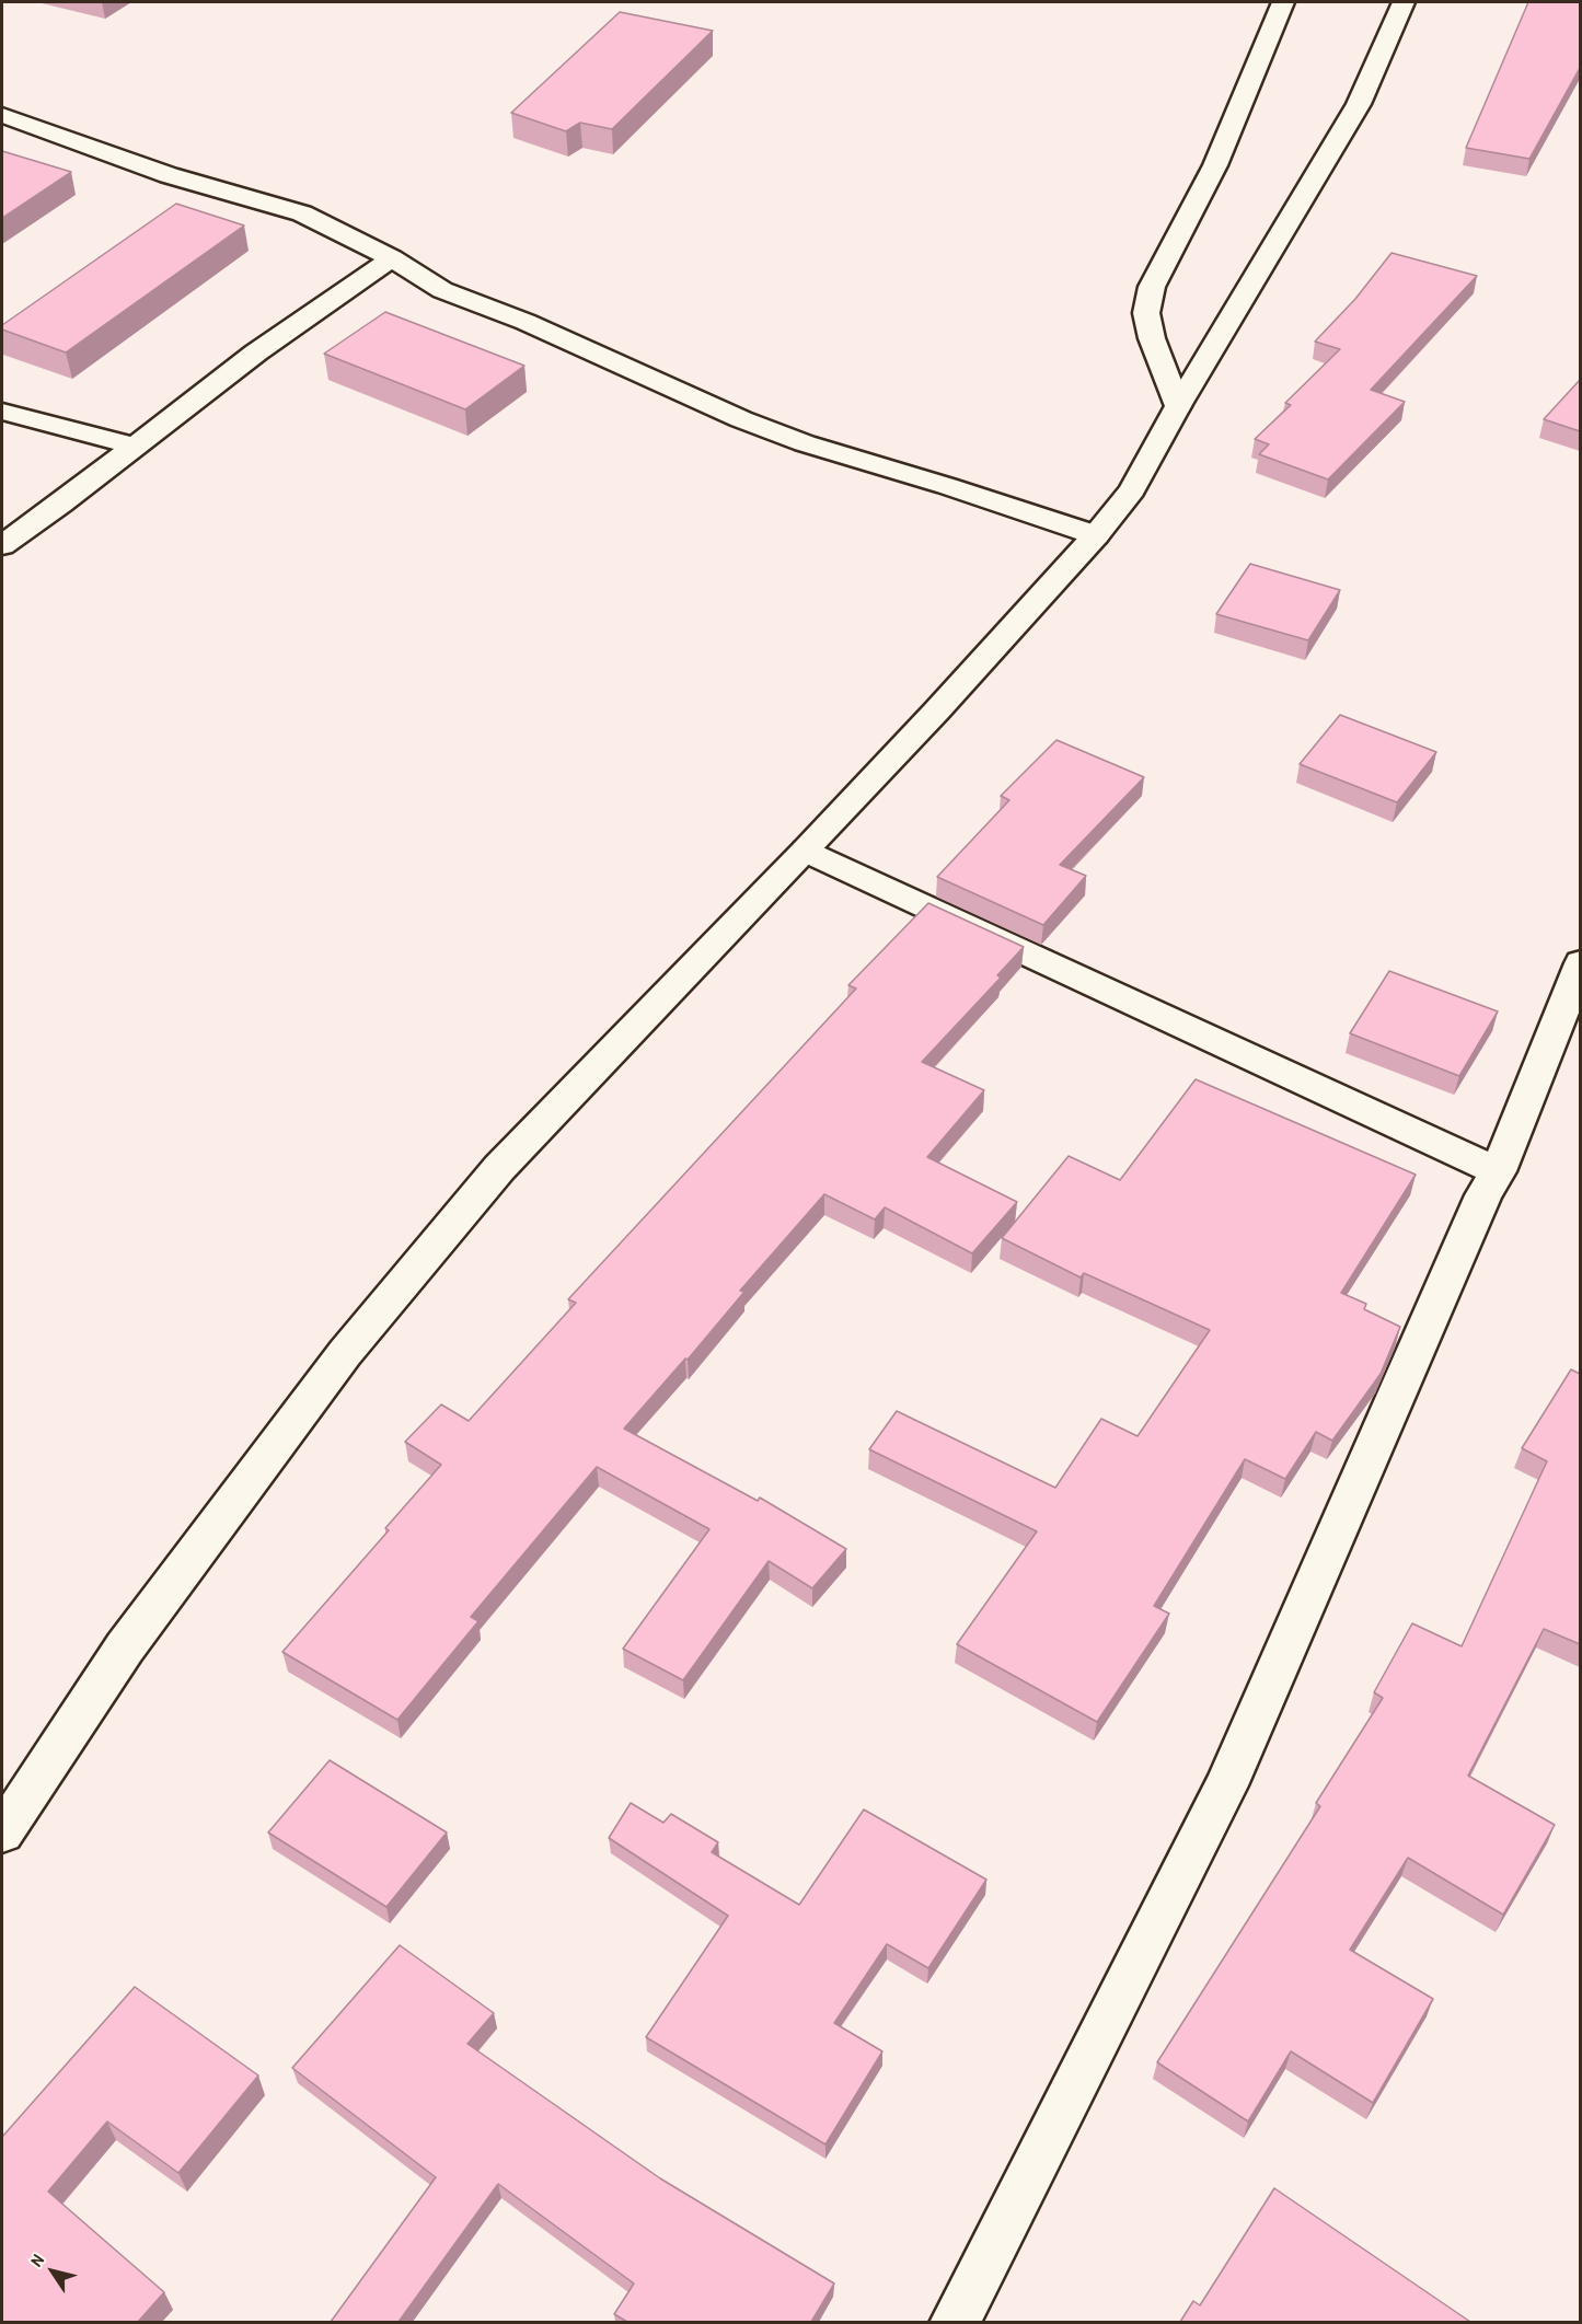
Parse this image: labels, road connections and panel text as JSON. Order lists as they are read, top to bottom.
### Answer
{
  "north": "top left"
}
